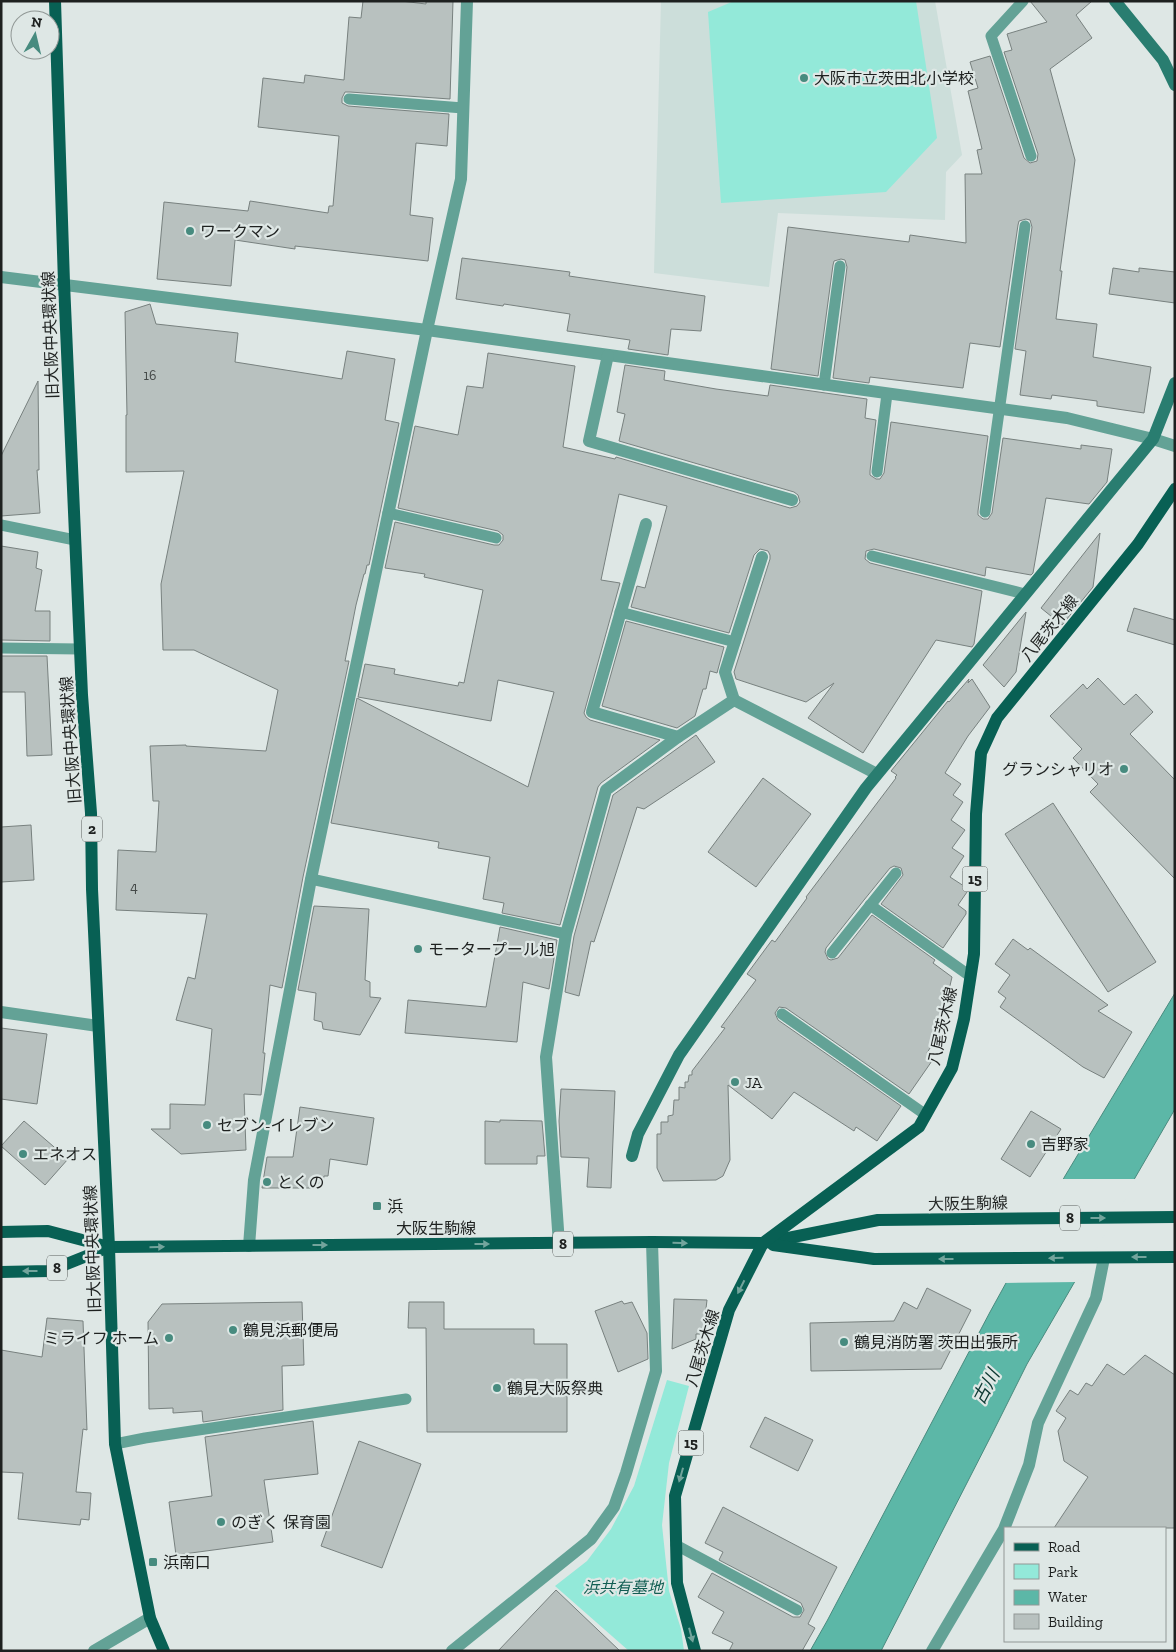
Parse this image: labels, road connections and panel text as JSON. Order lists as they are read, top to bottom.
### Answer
{
  "streets": {
    "main road": [
      "旧大阪中央環状線",
      "八尾茨木線",
      "2",
      "15",
      "大阪生駒線",
      "8"
    ]
  },
  "crossings": [
    ["旧大阪中央環状線", "大阪生駒線"],
    ["八尾茨木線", "大阪生駒線"]
  ],
  "water": ["古川"],
  "parks": ["浜共有墓地"],
  "places": {
    "other": [
      "大阪市立茨田北小学校",
      "ワークマン",
      "グランシャリオ",
      "モータープール旭",
      "JA",
      "セブン-イレブン",
      "吉野家",
      "エネオス",
      "とくの",
      "鶴見浜郵便局",
      "ミライフ ホーム",
      "鶴見消防署 茨田出張所",
      "鶴見大阪祭典",
      "のぎく 保育園"
    ],
    "transit": ["浜", "浜南口"]
  },
  "house_numbers": ["16", "4"],
  "legend": [
    "Road",
    "Park",
    "Water",
    "Building"
  ],
  "north": "top"
}
